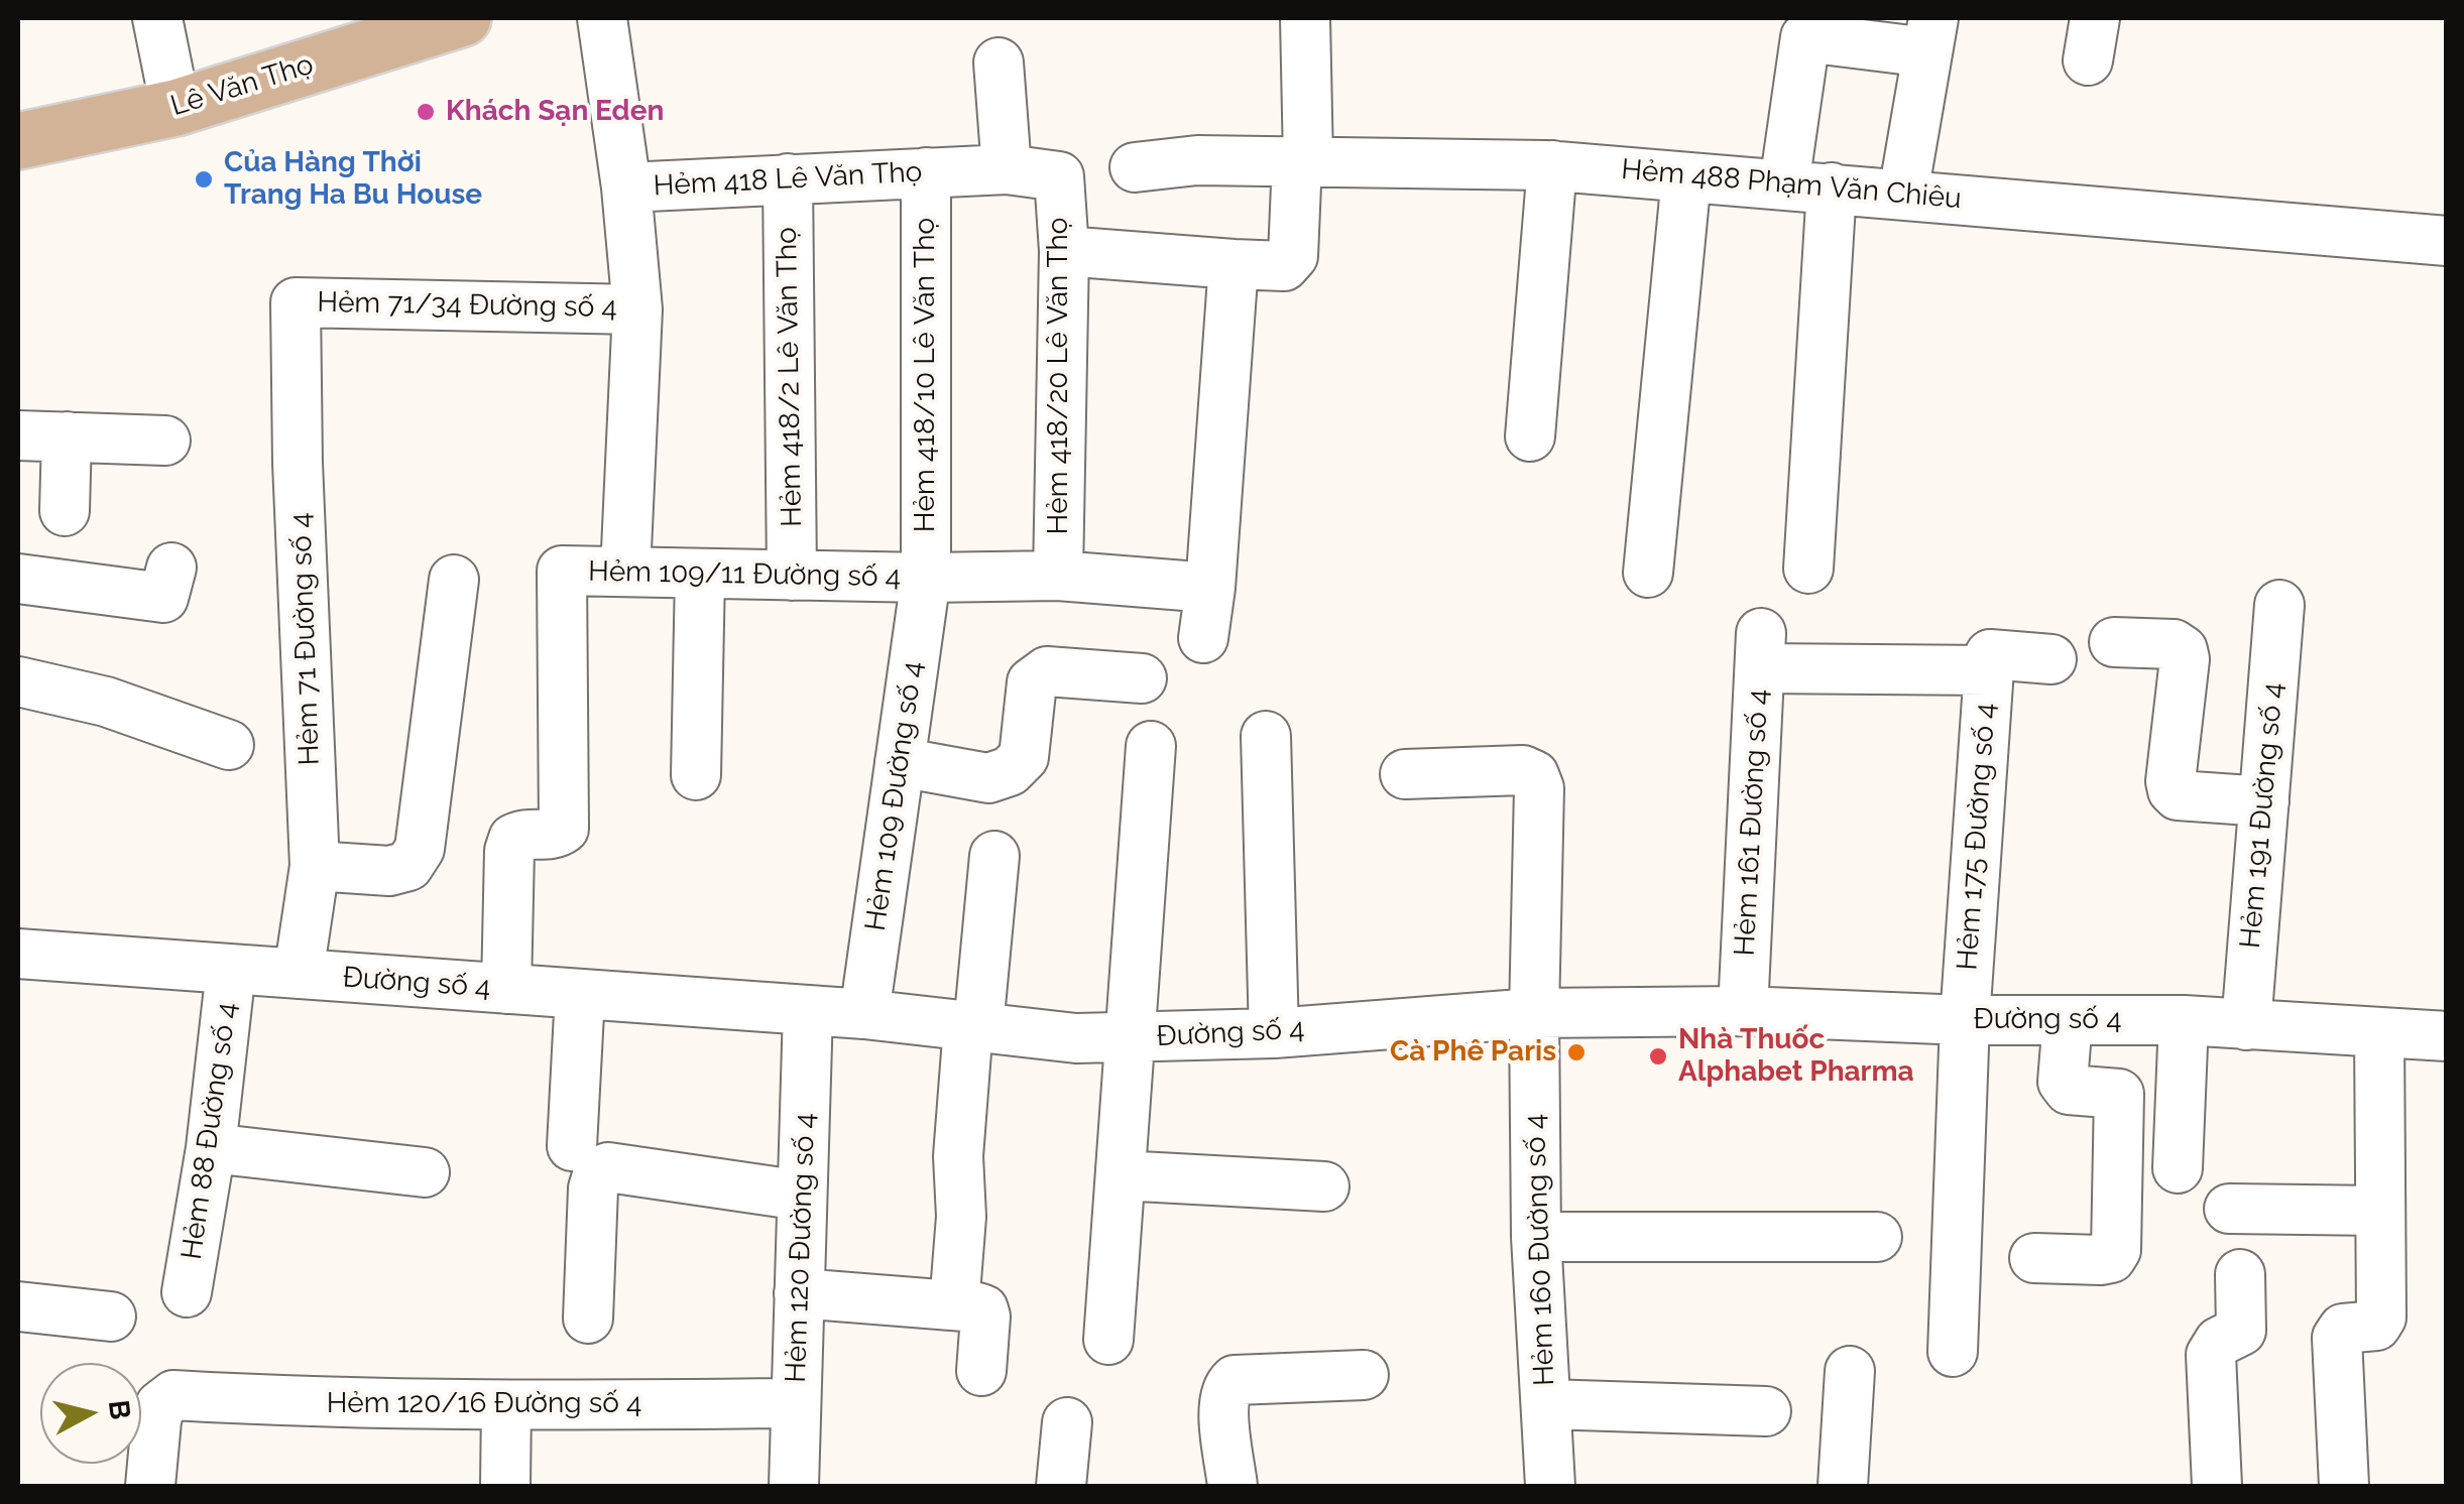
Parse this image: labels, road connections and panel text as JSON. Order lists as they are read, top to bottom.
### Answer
{
  "streets": {
    "main road": ["Lê Văn Thọ"],
    "street": [
      "Hẻm 418 Lê Văn Thọ",
      "Hẻm 488 Phạm Văn Chiêu",
      "Hẻm 71/34 Đường số 4",
      "Hẻm 418/10 Lê Văn Thọ",
      "Hẻm 418/20 Lê Văn Thọ",
      "Hẻm 418/2 Lê Văn Thọ",
      "Hẻm 109/11 Đường số 4",
      "Hẻm 71 Đường số 4",
      "Hẻm 109 Đường số 4",
      "Hẻm 191 Đường số 4",
      "Hẻm 161 Đường số 4",
      "Hẻm 175 Đường số 4",
      "Đường số 4",
      "Hẻm 88 Đường số 4",
      "Hẻm 120 Đường số 4",
      "Hẻm 160 Đường số 4",
      "Hẻm 120/16 Đường số 4"
    ]
  },
  "crossings": [
    ["Hẻm 418 Lê Văn Thọ", "Hẻm 418/10 Lê Văn Thọ"],
    ["Hẻm 418 Lê Văn Thọ", "Hẻm 418/20 Lê Văn Thọ"],
    ["Hẻm 418 Lê Văn Thọ", "Hẻm 418/2 Lê Văn Thọ"],
    ["Hẻm 71/34 Đường số 4", "Hẻm 71 Đường số 4"],
    ["Hẻm 418/10 Lê Văn Thọ", "Hẻm 109/11 Đường số 4"],
    ["Hẻm 418/10 Lê Văn Thọ", "Hẻm 109 Đường số 4"],
    ["Hẻm 418/20 Lê Văn Thọ", "Hẻm 109/11 Đường số 4"],
    ["Hẻm 418/2 Lê Văn Thọ", "Hẻm 109/11 Đường số 4"],
    ["Hẻm 109/11 Đường số 4", "Hẻm 109 Đường số 4"],
    ["Hẻm 109/11 Đường số 4", "Đường số 4"],
    ["Hẻm 71 Đường số 4", "Đường số 4"],
    ["Hẻm 109 Đường số 4", "Đường số 4"],
    ["Hẻm 191 Đường số 4", "Đường số 4"],
    ["Hẻm 161 Đường số 4", "Hẻm 175 Đường số 4"],
    ["Hẻm 161 Đường số 4", "Đường số 4"],
    ["Hẻm 175 Đường số 4", "Đường số 4"],
    ["Đường số 4", "Hẻm 88 Đường số 4"],
    ["Đường số 4", "Hẻm 120 Đường số 4"],
    ["Đường số 4", "Hẻm 160 Đường số 4"],
    ["Hẻm 120 Đường số 4", "Hẻm 120/16 Đường số 4"]
  ],
  "places": [
    "Khách Sạn Eden",
    "Của Hàng Thời Trang Ha Bu House",
    "Cà Phê Paris",
    "Nhà Thuốc Alphabet Pharma"
  ],
  "north": "right"
}
